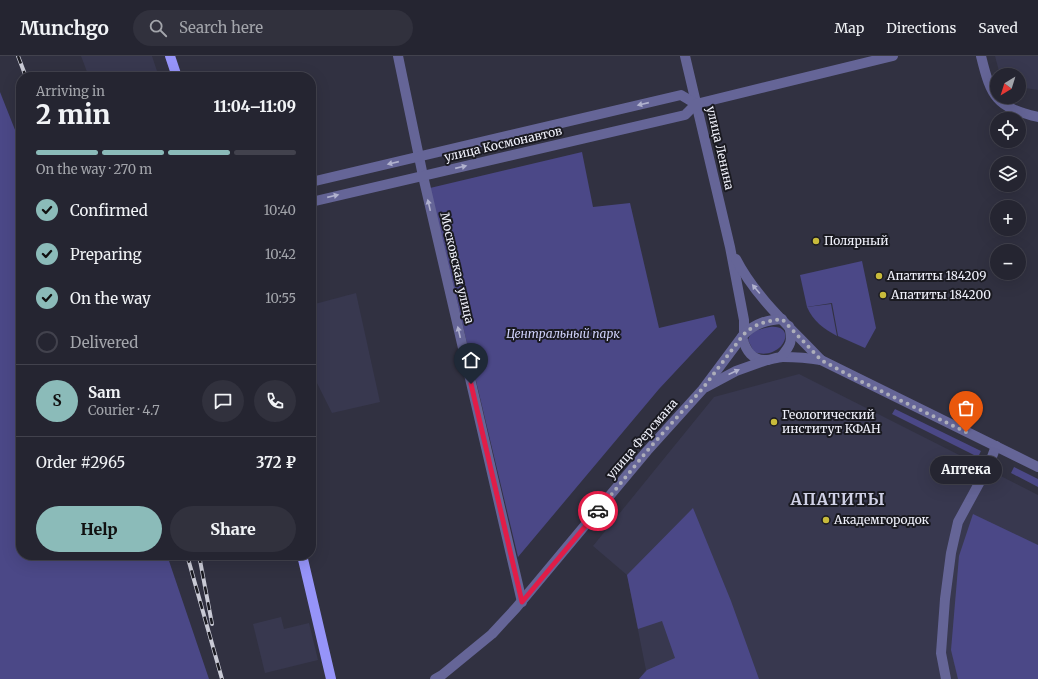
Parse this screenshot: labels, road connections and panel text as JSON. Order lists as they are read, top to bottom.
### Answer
{
  "streets": {
    "street": [
      "улица Космонавтов",
      "улица Ленина",
      "Московская улица",
      "улица Ферсмана"
    ]
  },
  "crossings": [
    ["улица Космонавтов", "улица Ленина"],
    ["улица Космонавтов", "Московская улица"],
    ["улица Ленина", "улица Ферсмана"],
    ["Московская улица", "улица Ферсмана"]
  ],
  "one_way": ["Московская улица"],
  "districts": ["АПАТИТЫ"],
  "parks": ["Центральный парк"],
  "places": [
    "Полярный",
    "Апатиты 184209",
    "Апатиты 184200",
    "Геологический институт КФАН",
    "Аптека",
    "Академгородок"
  ],
  "north": "bottom left",
  "page": {
    "header": "Munchgo",
    "search": "Search here",
    "nav": ["Map", "Directions", "Saved"],
    "map_buttons": ["+", "−"],
    "heading": ["2 min", "Arriving in", "11:04–11:09"],
    "panel": [
      "Sam",
      "Courier · 4.7",
      "Order #2965",
      "372 ₽"
    ],
    "bar": "On the way · 270 m",
    "list": [
      ["Confirmed", "10:40"],
      ["Preparing", "10:42"],
      ["On the way", "10:55"],
      "Delivered"
    ],
    "round": "S",
    "bubble": "Аптека",
    "buttons": ["Help", "Share"]
  }
}
